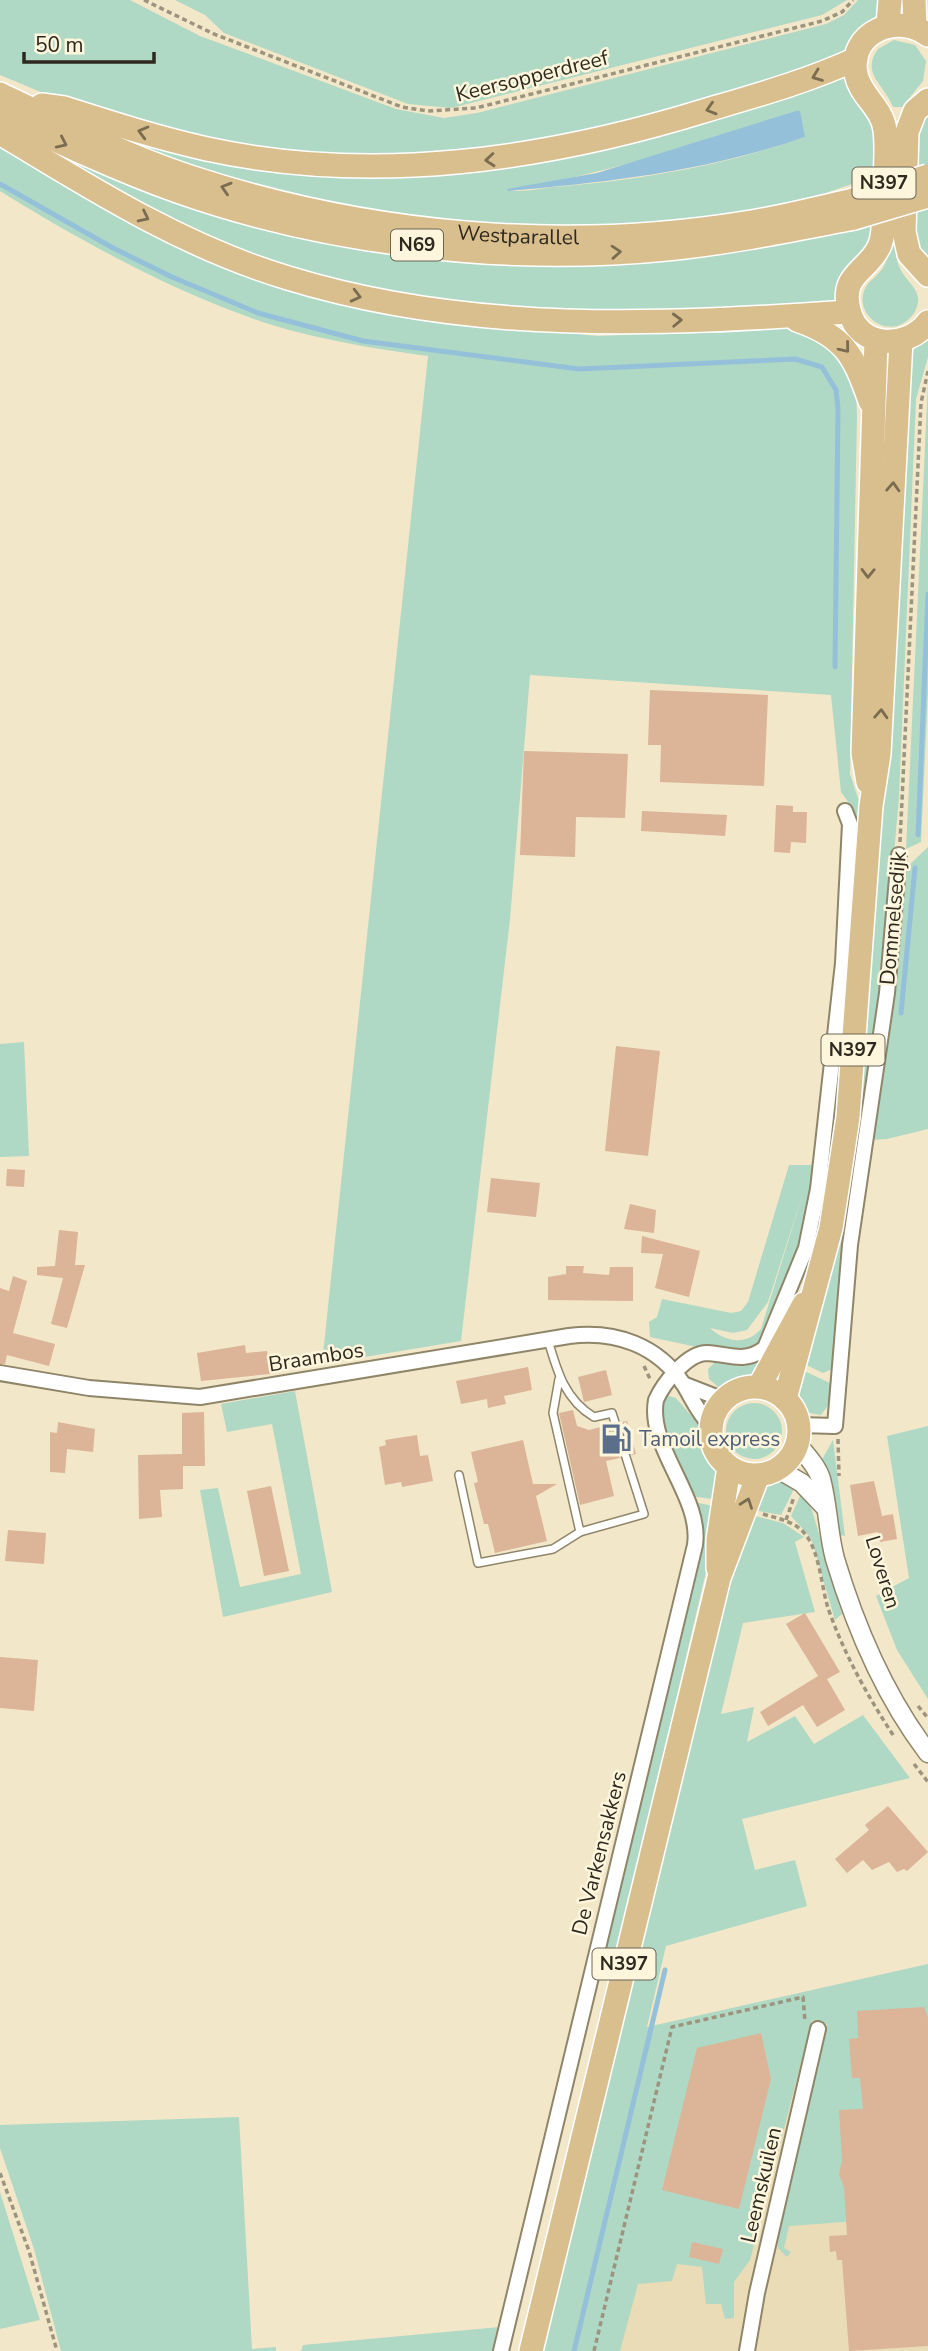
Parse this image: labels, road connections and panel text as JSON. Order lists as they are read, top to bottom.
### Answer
{
  "streets": {
    "main road": [
      "N397",
      "Westparallel",
      "N69",
      "Dommelsedijk"
    ],
    "street": [
      "Braambos",
      "Loveren",
      "De Varkensakkers",
      "Leemskuilen"
    ],
    "path": ["Keersopperdreef"]
  },
  "crossings": [
    ["N397", "N69"],
    ["N397", "Dommelsedijk"],
    ["N397", "Braambos"],
    ["N397", "Loveren"],
    ["Westparallel", "N69"],
    ["Dommelsedijk", "Braambos"],
    ["Dommelsedijk", "Loveren"],
    ["Braambos", "Loveren"]
  ],
  "places": {
    "fuel station": ["Tamoil express"]
  },
  "scale_bar": "50 m"
}
